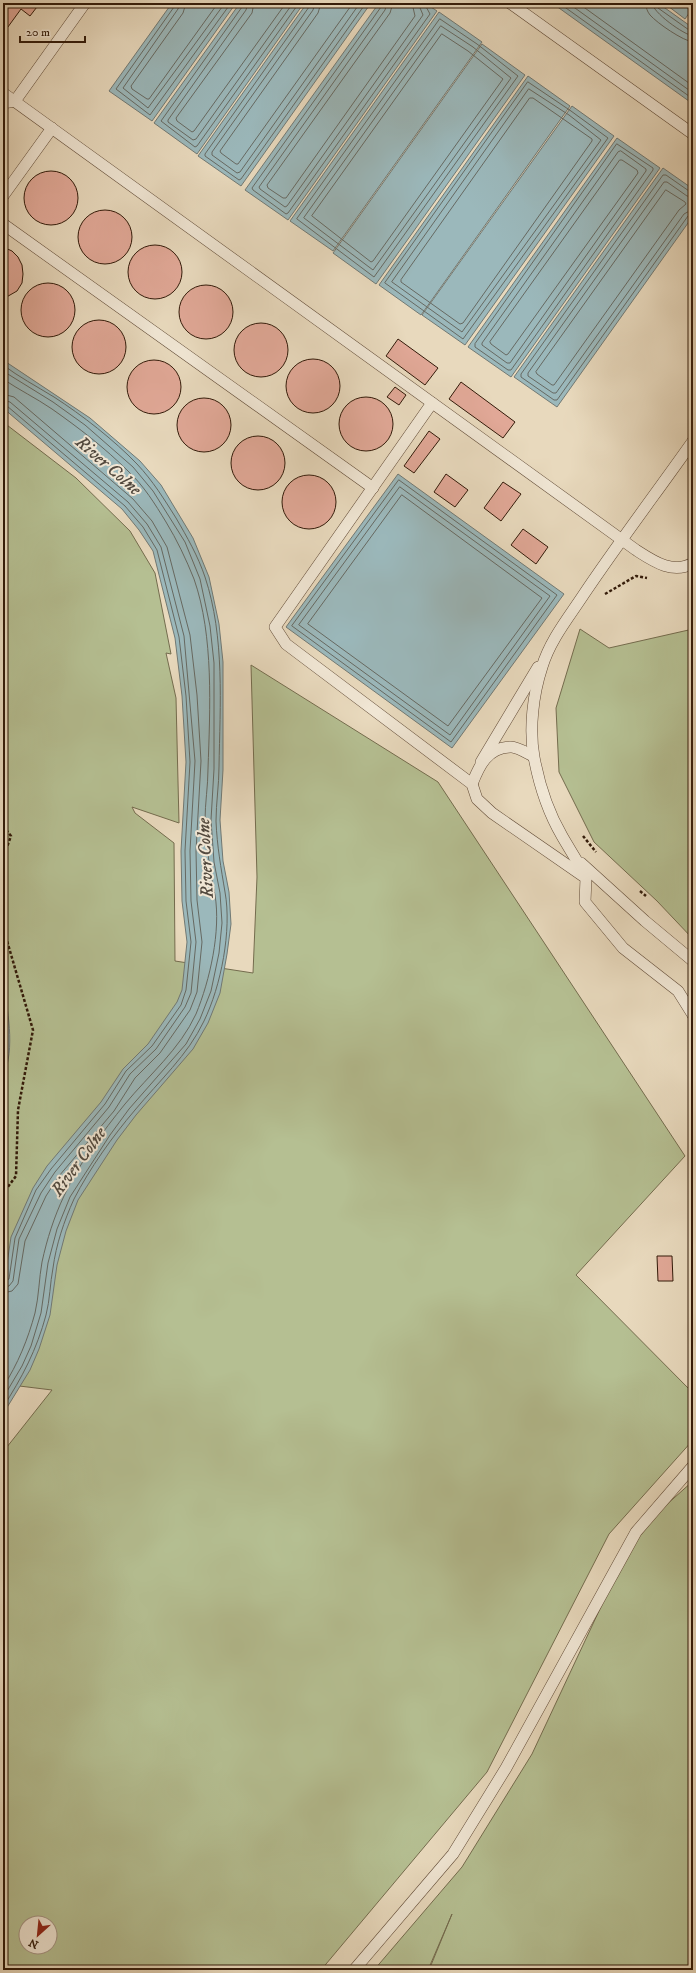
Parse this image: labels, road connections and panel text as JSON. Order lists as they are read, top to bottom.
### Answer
{
  "water": ["River Colne"],
  "scale_bar": "20 m",
  "north": "bottom left"
}
